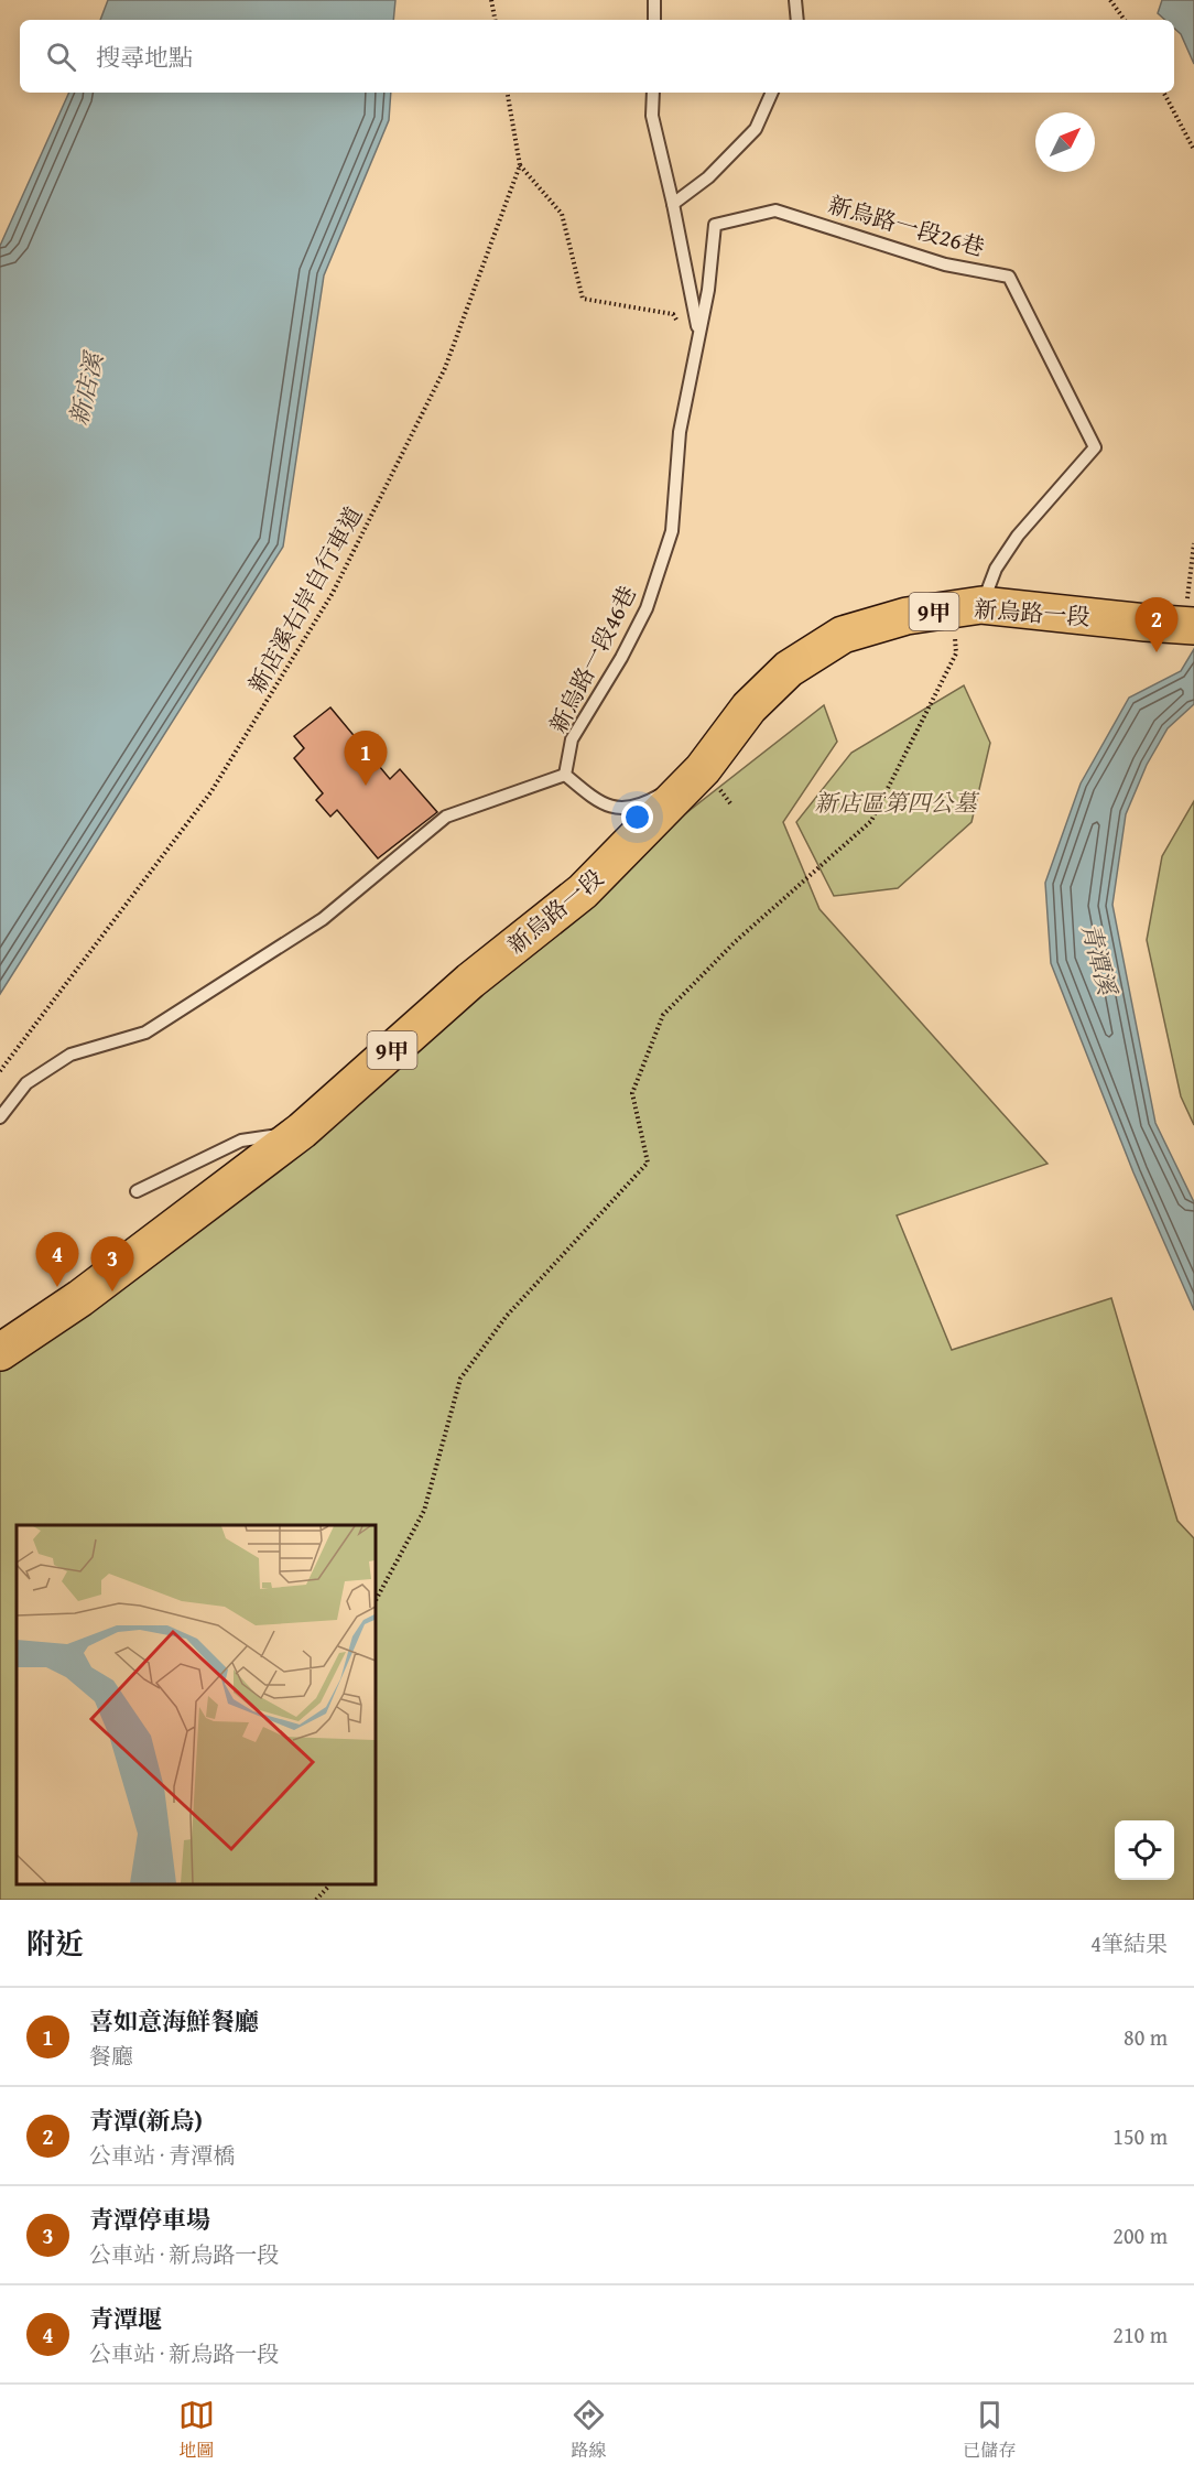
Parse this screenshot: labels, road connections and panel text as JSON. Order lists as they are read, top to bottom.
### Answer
{
  "streets": {
    "main road": ["9甲", "新烏路一段"],
    "lane": ["新烏路一段26巷", "新烏路一段46巷"],
    "path": ["新店溪右岸自行車道"]
  },
  "crossings": [
    ["新烏路一段26巷", "新烏路一段"],
    ["新烏路一段26巷", "新烏路一段46巷"]
  ],
  "water": ["新店溪", "青潭溪"],
  "parks": ["新店區第四公墓"],
  "north": "top right",
  "page": {
    "search": "搜尋地點",
    "pins": [
      "2",
      "1",
      "4",
      "3"
    ],
    "heading": ["附近", "4筆結果"],
    "list": [
      {
        "mark": "1",
        "name": "喜如意海鮮餐廳",
        "note": "餐廳",
        "value": "80 m"
      },
      {
        "mark": "2",
        "name": "青潭(新烏)",
        "note": "公車站 · 青潭橋",
        "value": "150 m"
      },
      {
        "mark": "3",
        "name": "青潭停車場",
        "note": "公車站 · 新烏路一段",
        "value": "200 m"
      },
      {
        "mark": "4",
        "name": "青潭堰",
        "note": "公車站 · 新烏路一段",
        "value": "210 m"
      }
    ],
    "nav": ["地圖", "路線", "已儲存"]
  }
}
